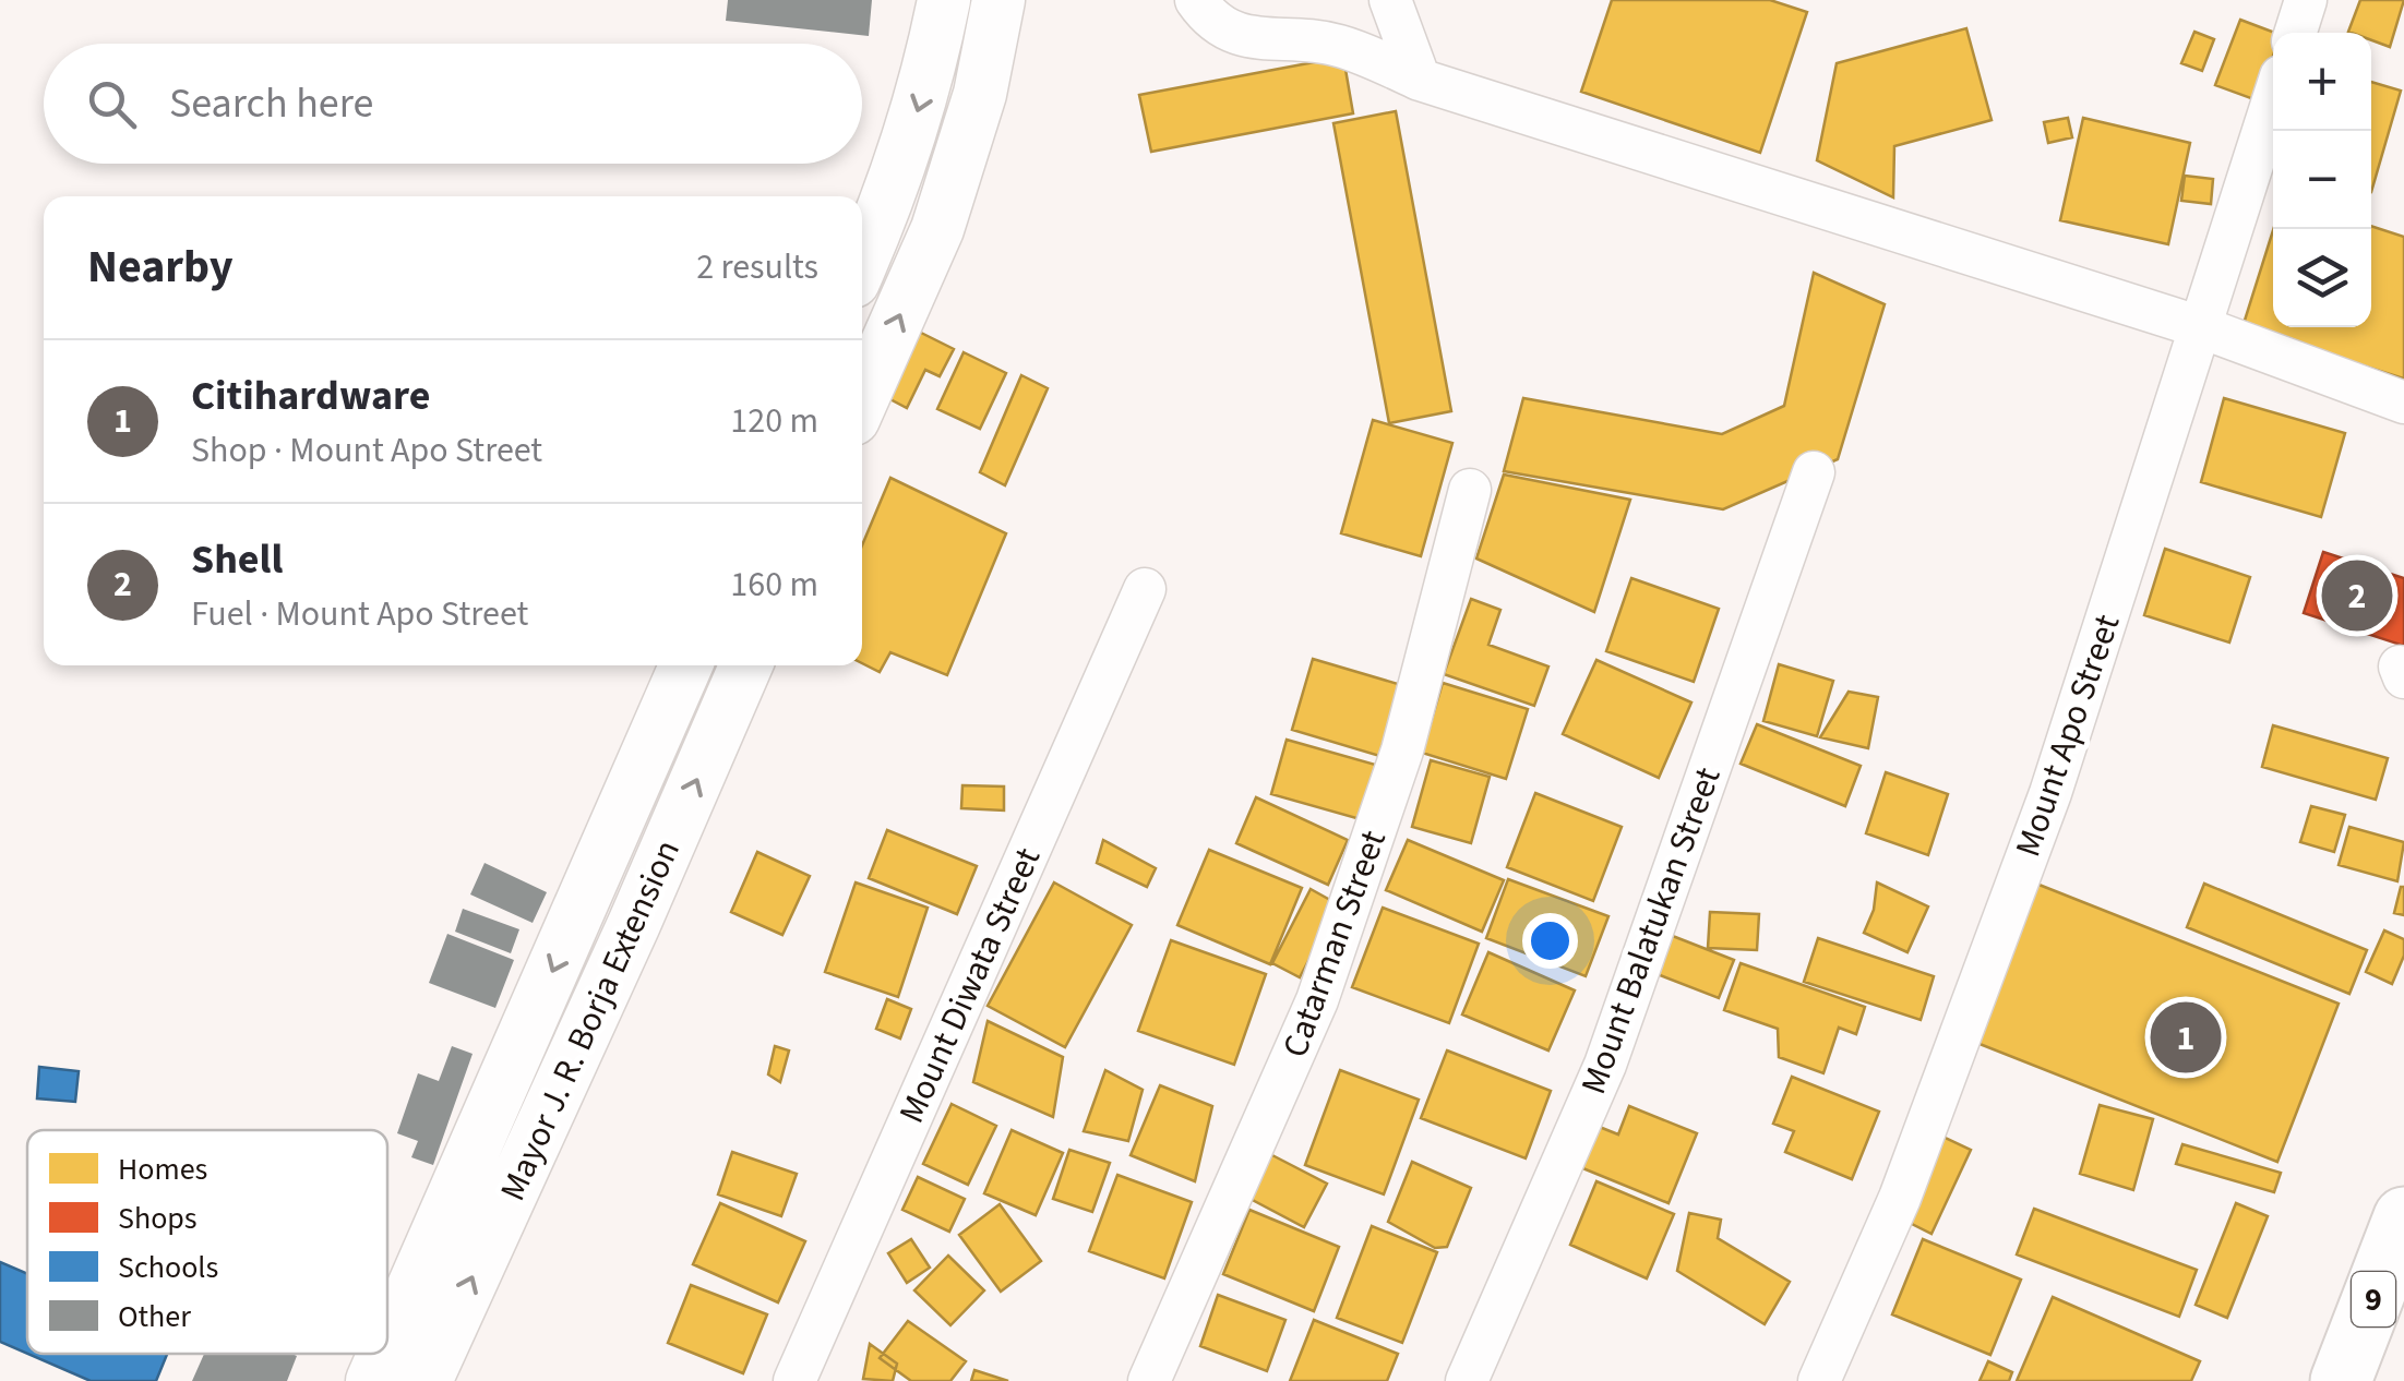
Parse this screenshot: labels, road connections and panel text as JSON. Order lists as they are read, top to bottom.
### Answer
{
  "streets": {
    "highway": ["9"],
    "main road": ["Mayor J. R. Borja Extension"],
    "street": [
      "Mount Apo Street",
      "Mount Balatukan Street",
      "Catarman Street",
      "Mount Diwata Street"
    ]
  },
  "legend": [
    "Homes",
    "Shops",
    "Schools",
    "Other"
  ],
  "page": {
    "map_buttons": ["+", "−"],
    "search": "Search here",
    "heading": ["Nearby", "2 results"],
    "list": [
      {
        "mark": "1",
        "name": "Citihardware",
        "note": "Shop · Mount Apo Street",
        "value": "120 m"
      },
      {
        "mark": "2",
        "name": "Shell",
        "note": "Fuel · Mount Apo Street",
        "value": "160 m"
      }
    ],
    "pins": ["2", "1"]
  }
}
